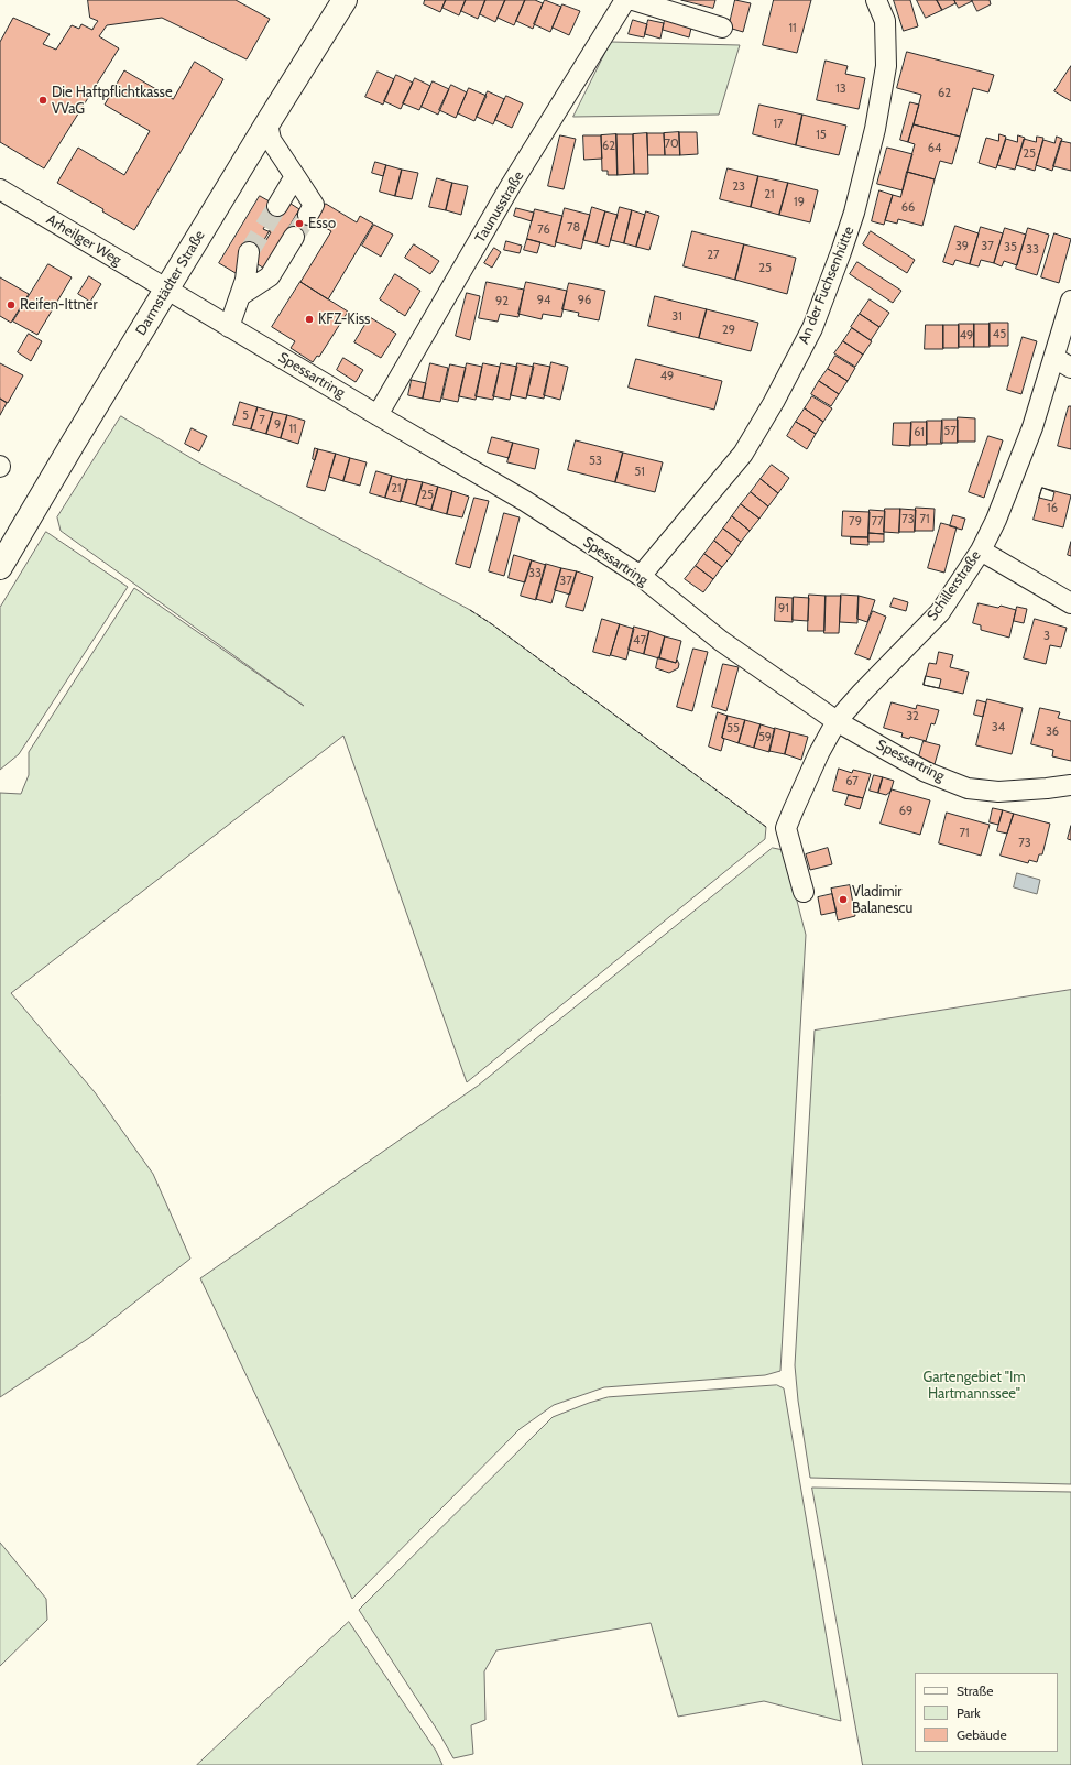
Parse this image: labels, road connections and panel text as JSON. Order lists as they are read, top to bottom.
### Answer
{
  "streets": {
    "main road": ["Darmstädter Straße"],
    "street": [
      "Taunusstraße",
      "Arheilger Weg",
      "An der Fuchsenhütte",
      "Spessartring",
      "Schillerstraße"
    ]
  },
  "crossings": [
    ["Taunusstraße", "Spessartring"],
    ["Arheilger Weg", "Darmstädter Straße"],
    ["Arheilger Weg", "Spessartring"],
    ["Darmstädter Straße", "Spessartring"],
    ["An der Fuchsenhütte", "Spessartring"],
    ["Spessartring", "Schillerstraße"]
  ],
  "parks": ["Gartengebiet \"Im Hartmannssee\""],
  "places": [
    "Die Haftpflichtkasse VVaG",
    "Esso",
    "Reifen-Ittner",
    "KFZ-Kiss",
    "Vladimir Balanescu"
  ],
  "house_numbers": [
    "11",
    "13",
    "62",
    "17",
    "15",
    "70",
    "62",
    "64",
    "25",
    "23",
    "21",
    "19",
    "66",
    "78",
    "76",
    "39",
    "37",
    "35",
    "33",
    "27",
    "25",
    "94",
    "96",
    "92",
    "31",
    "29",
    "45",
    "49",
    "49",
    "5",
    "7",
    "9",
    "11",
    "57",
    "61",
    "53",
    "51",
    "21",
    "25",
    "16",
    "73",
    "71",
    "79",
    "77",
    "33",
    "37",
    "91",
    "3",
    "47",
    "32",
    "34",
    "55",
    "36",
    "59",
    "67",
    "69",
    "71",
    "73"
  ],
  "legend": ["Straße", "Park", "Gebäude"]
}
